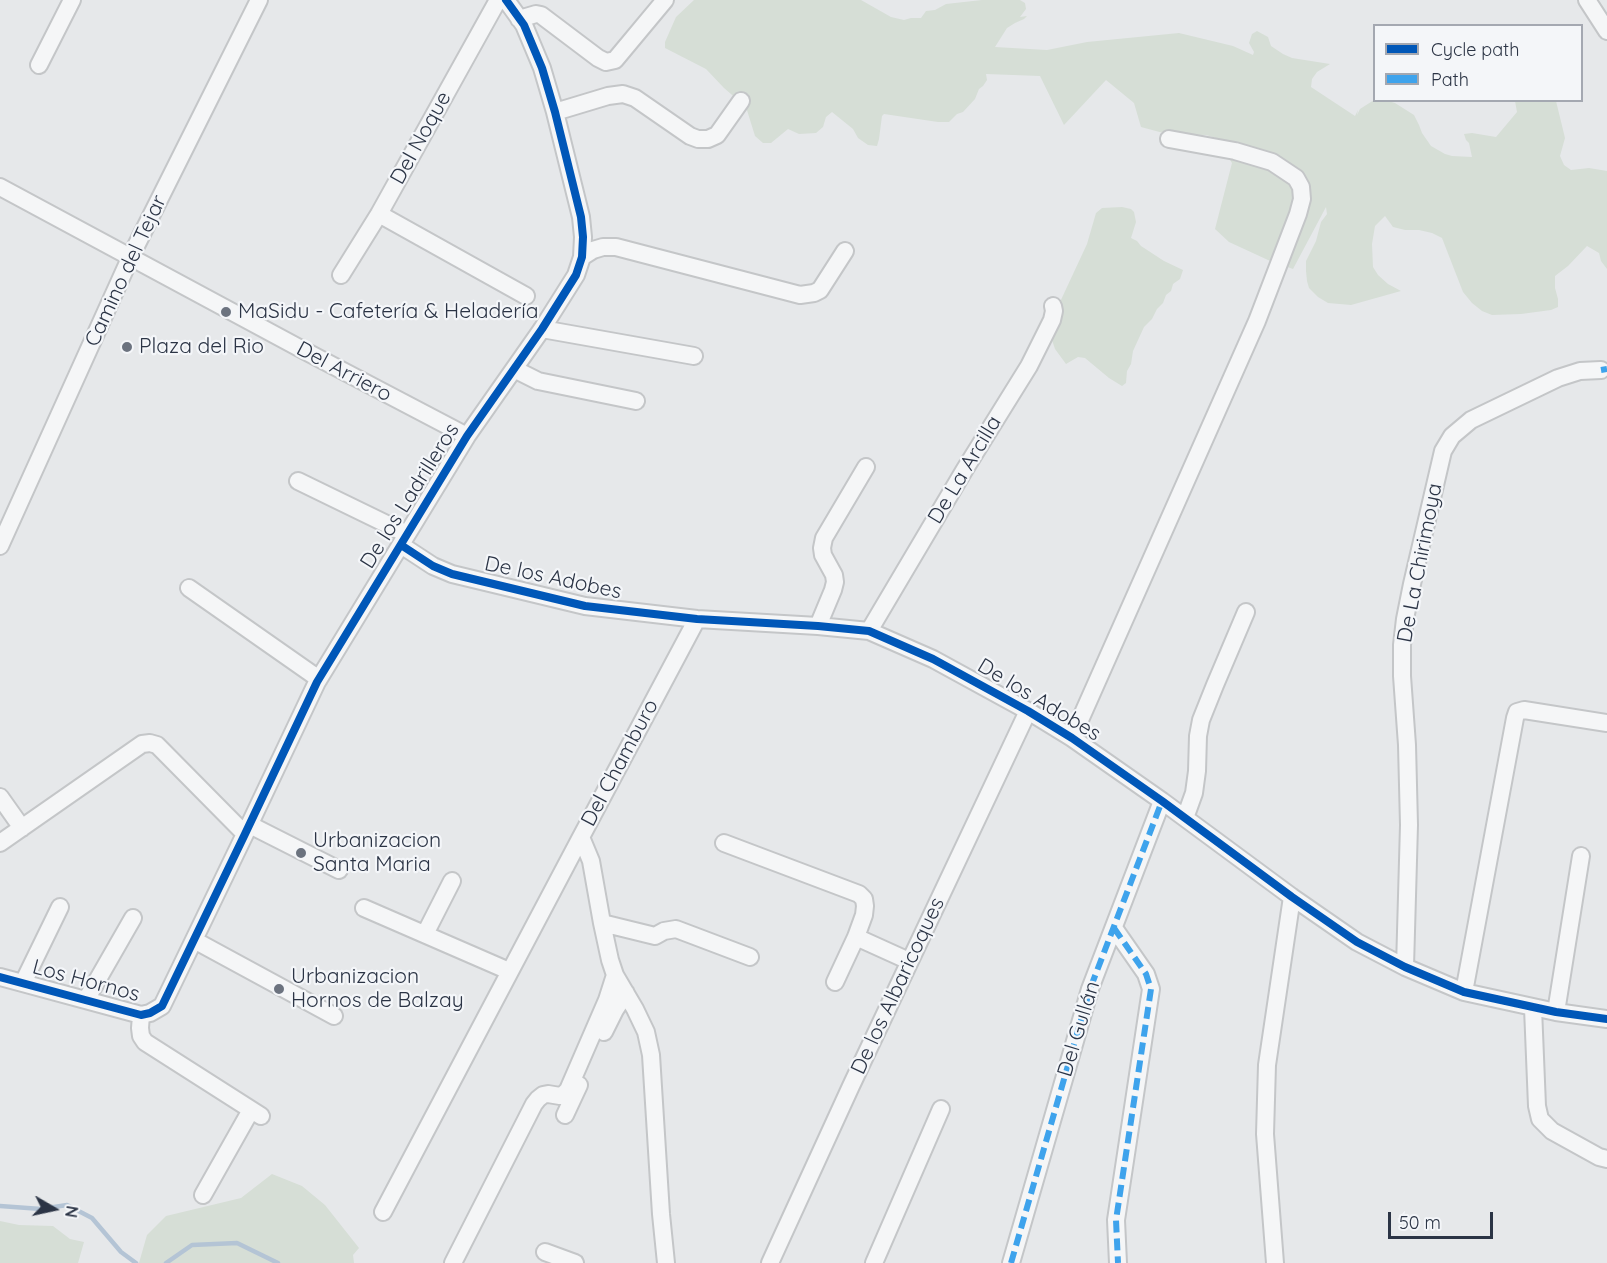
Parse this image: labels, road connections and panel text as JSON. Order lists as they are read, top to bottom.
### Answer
{
  "streets": {
    "street": [
      "Del Noque",
      "Camino del Tejar",
      "Del Arriero",
      "De La Arcilla",
      "De los Ladrilleros",
      "De La Chirimoya",
      "De los Adobes",
      "Del Chamburo",
      "Los Hornos",
      "De los Albaricoques",
      "Del Gullán"
    ]
  },
  "crossings": [
    ["Camino del Tejar", "Del Arriero"],
    ["Del Arriero", "De los Ladrilleros"],
    ["De La Arcilla", "De los Adobes"],
    ["De los Ladrilleros", "De los Adobes"],
    ["De los Ladrilleros", "Los Hornos"],
    ["De La Chirimoya", "De los Adobes"],
    ["De los Adobes", "Del Chamburo"],
    ["De los Adobes", "De los Albaricoques"],
    ["De los Adobes", "Del Gullán"]
  ],
  "places": [
    "MaSidu - Cafetería & Heladería",
    "Plaza del Rio",
    "Urbanizacion Santa Maria",
    "Urbanizacion Hornos de Balzay"
  ],
  "legend": ["Cycle path", "Path"],
  "scale_bar": "50 m",
  "north": "right"
}
